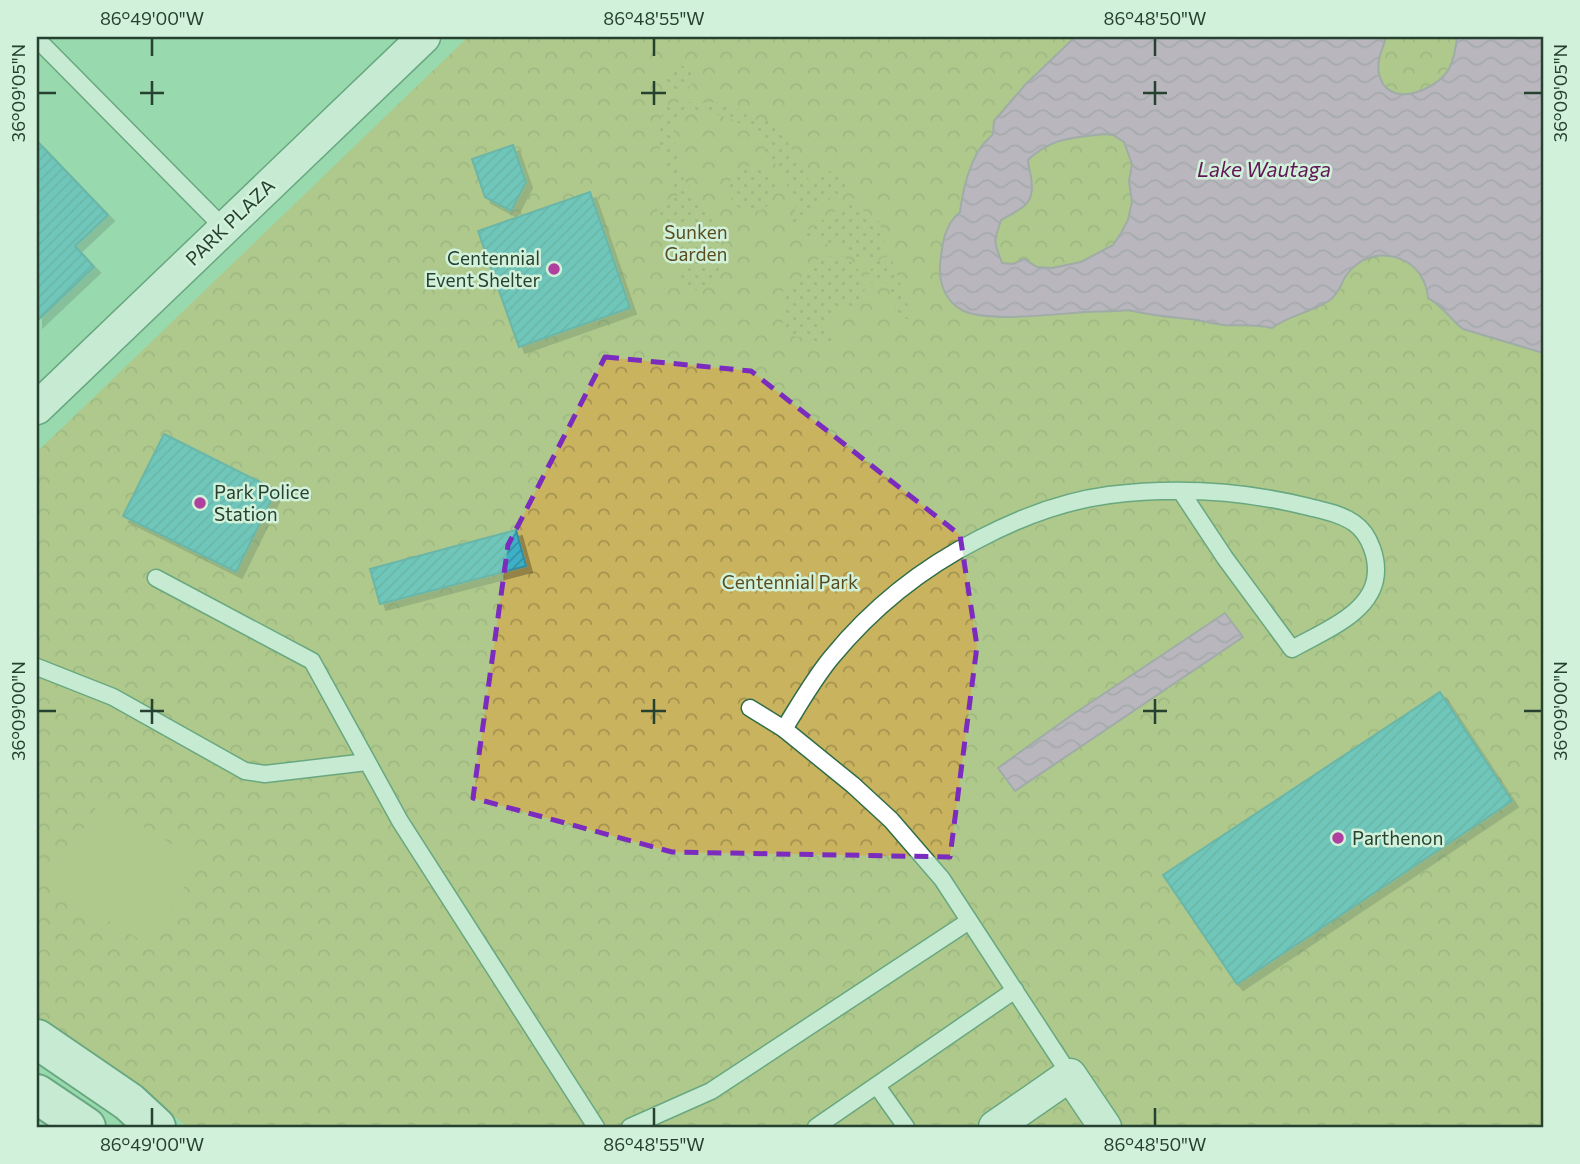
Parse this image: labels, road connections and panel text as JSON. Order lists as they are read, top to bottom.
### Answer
{
  "streets": {
    "street": ["PARK PLAZA"]
  },
  "water": ["Lake Wautaga"],
  "parks": ["Sunken Garden", "Centennial Park"],
  "places": ["Centennial Event Shelter", "Park Police Station", "Parthenon"],
  "coordinates": [
    "86°49'00\"W",
    "86°48'55\"W",
    "86°48'50\"W",
    "36°09'05\"N",
    "36°09'00\"N"
  ]
}
